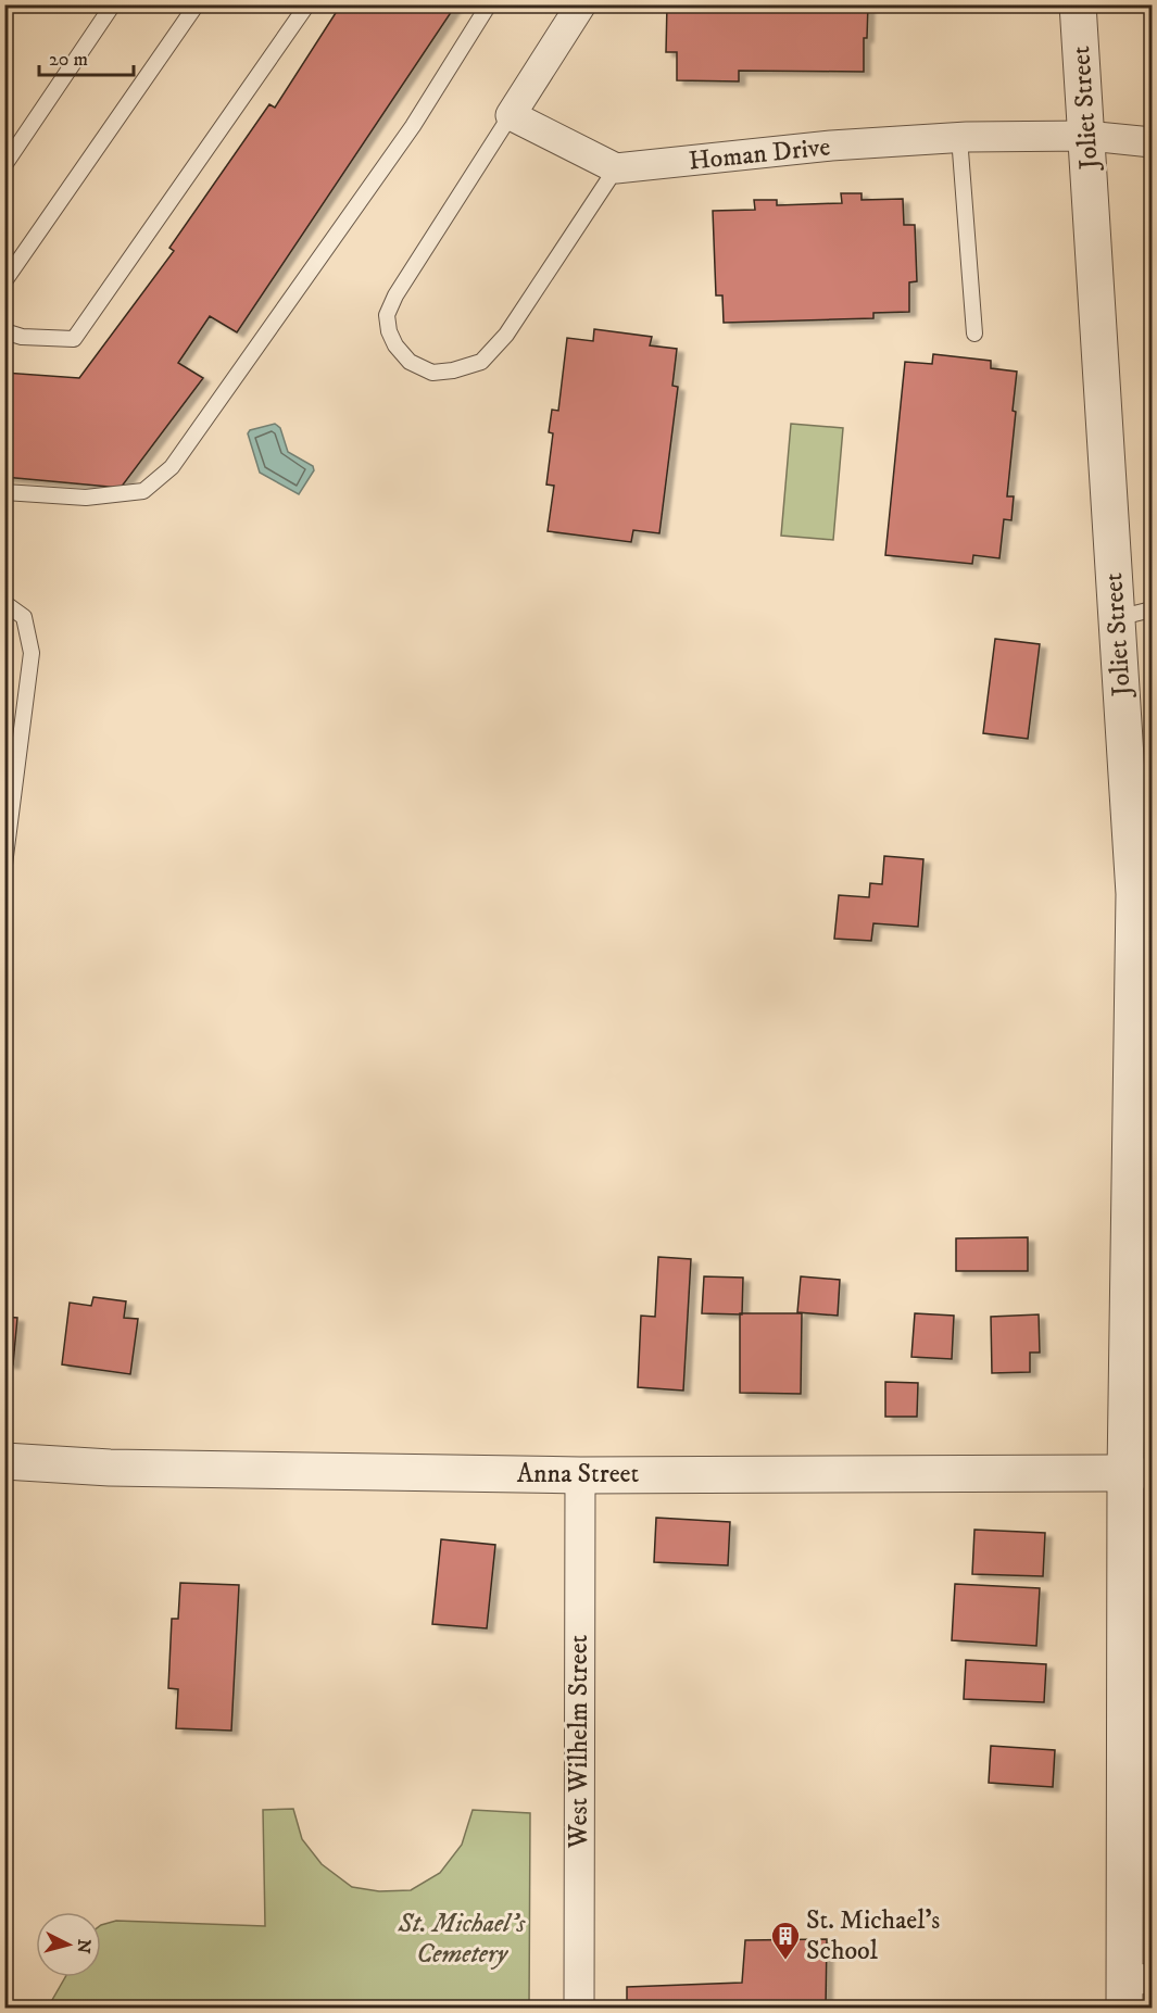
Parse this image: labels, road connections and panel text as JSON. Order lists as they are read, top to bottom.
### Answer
{
  "streets": {
    "street": [
      "Joliet Street",
      "Homan Drive",
      "Anna Street",
      "West Wilhelm Street"
    ]
  },
  "crossings": [
    ["Joliet Street", "Homan Drive"],
    ["Joliet Street", "Anna Street"],
    ["Anna Street", "West Wilhelm Street"]
  ],
  "parks": ["St. Michael's Cemetery"],
  "places": {
    "building": ["St. Michael's School"]
  },
  "scale_bar": "20 m",
  "north": "right"
}
